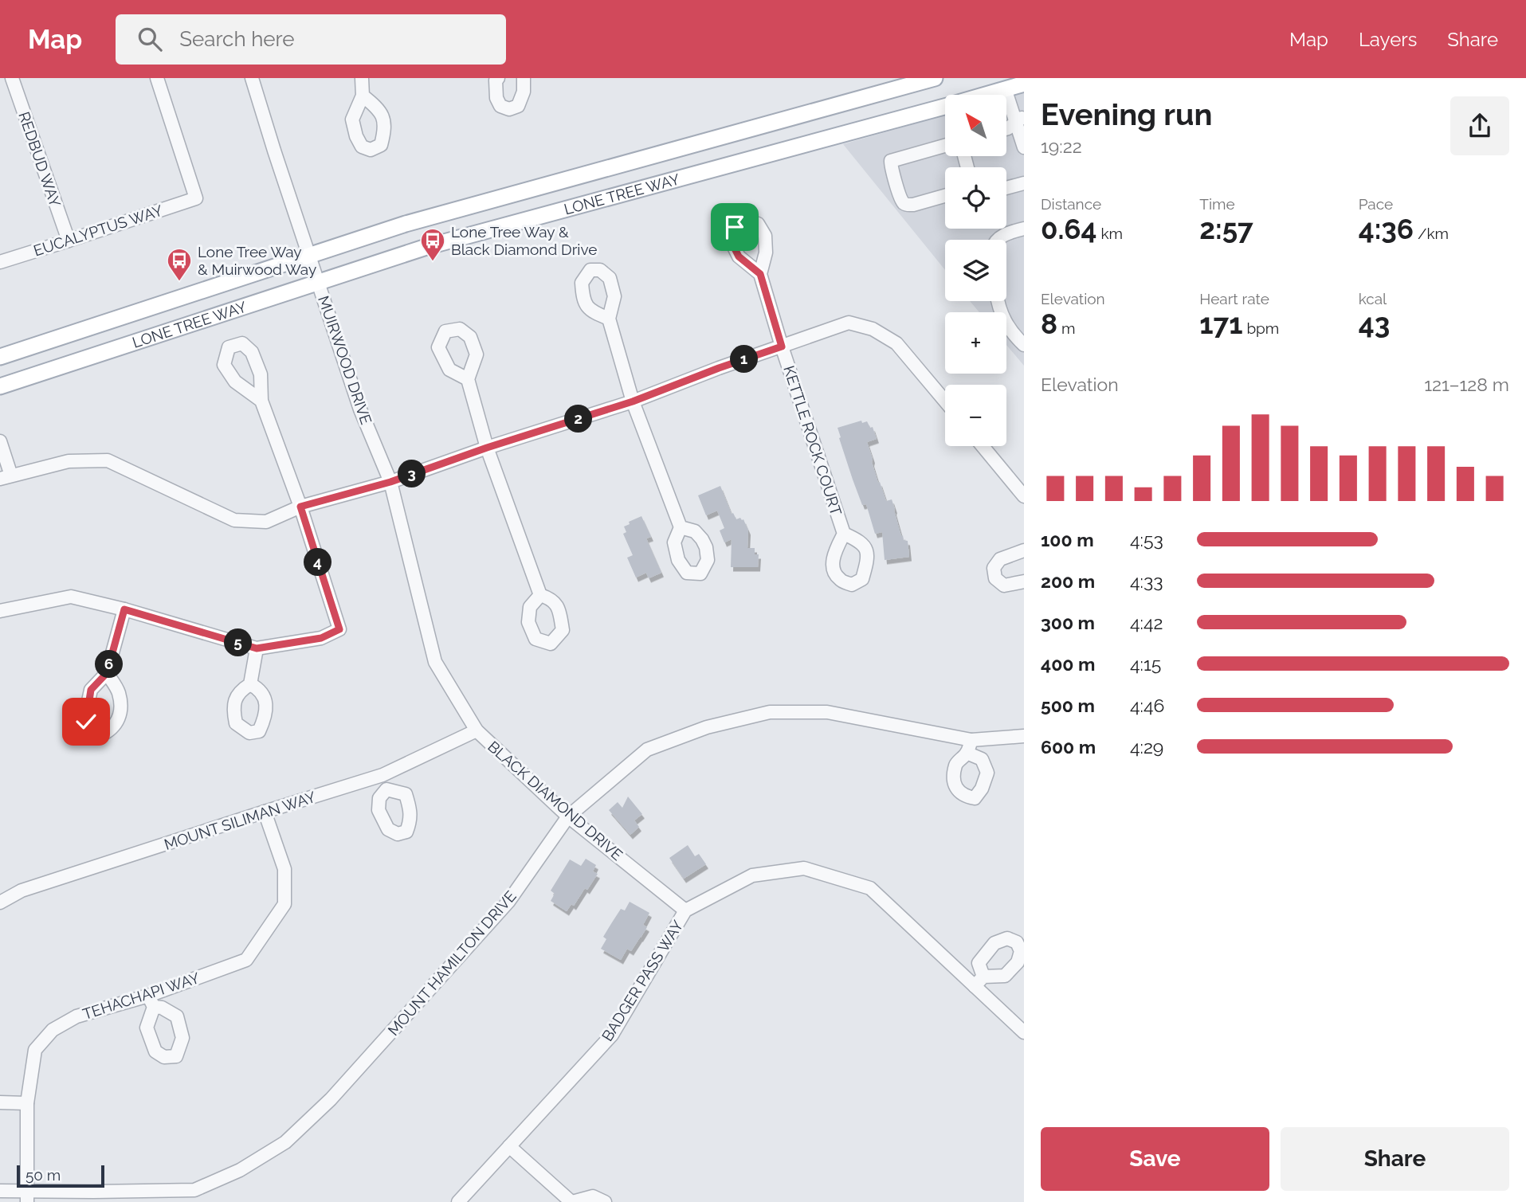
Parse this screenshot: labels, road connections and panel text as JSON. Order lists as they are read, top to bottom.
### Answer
{
  "streets": {
    "main road": ["LONE TREE WAY"],
    "street": [
      "REDBUD WAY",
      "EUCALYPTUS WAY",
      "MUIRWOOD DRIVE",
      "KETTLE ROCK COURT",
      "BLACK DIAMOND DRIVE",
      "MOUNT SILIMAN WAY",
      "MOUNT HAMILTON DRIVE",
      "BADGER PASS WAY",
      "TEHACHAPI WAY"
    ]
  },
  "crossings": [
    ["REDBUD WAY", "EUCALYPTUS WAY"],
    ["LONE TREE WAY", "MUIRWOOD DRIVE"],
    ["MUIRWOOD DRIVE", "BLACK DIAMOND DRIVE"],
    ["BLACK DIAMOND DRIVE", "MOUNT SILIMAN WAY"],
    ["BLACK DIAMOND DRIVE", "MOUNT HAMILTON DRIVE"],
    ["BLACK DIAMOND DRIVE", "BADGER PASS WAY"],
    ["MOUNT SILIMAN WAY", "TEHACHAPI WAY"],
    ["MOUNT HAMILTON DRIVE", "TEHACHAPI WAY"]
  ],
  "places": {
    "bus stop": ["Lone Tree Way & Black Diamond Drive", "Lone Tree Way & Muirwood Way"]
  },
  "scale_bar": "50 m",
  "north": "top left",
  "page": {
    "header": "Map",
    "search": "Search here",
    "nav": ["Map", "Layers", "Share"],
    "heading": ["Evening run", "19:22"],
    "map_buttons": ["+", "−"],
    "stats": [
      ["Distance", "0.64 km"],
      ["Time", "2:57"],
      ["Pace", "4:36 /km"],
      ["Elevation", "8 m"],
      ["Heart rate", "171 bpm"],
      ["kcal", "43"]
    ],
    "pins": [
      "1",
      "2",
      "3",
      "4",
      "5",
      "6"
    ],
    "chart": ["Elevation", "121–128 m"],
    "list": [
      {
        "name": "100 m",
        "note": "4:53"
      },
      {
        "name": "200 m",
        "note": "4:33"
      },
      {
        "name": "300 m",
        "note": "4:42"
      },
      {
        "name": "400 m",
        "note": "4:15"
      },
      {
        "name": "500 m",
        "note": "4:46"
      },
      {
        "name": "600 m",
        "note": "4:29"
      }
    ],
    "buttons": ["Save", "Share"],
    "scale": "50 m"
  }
}
